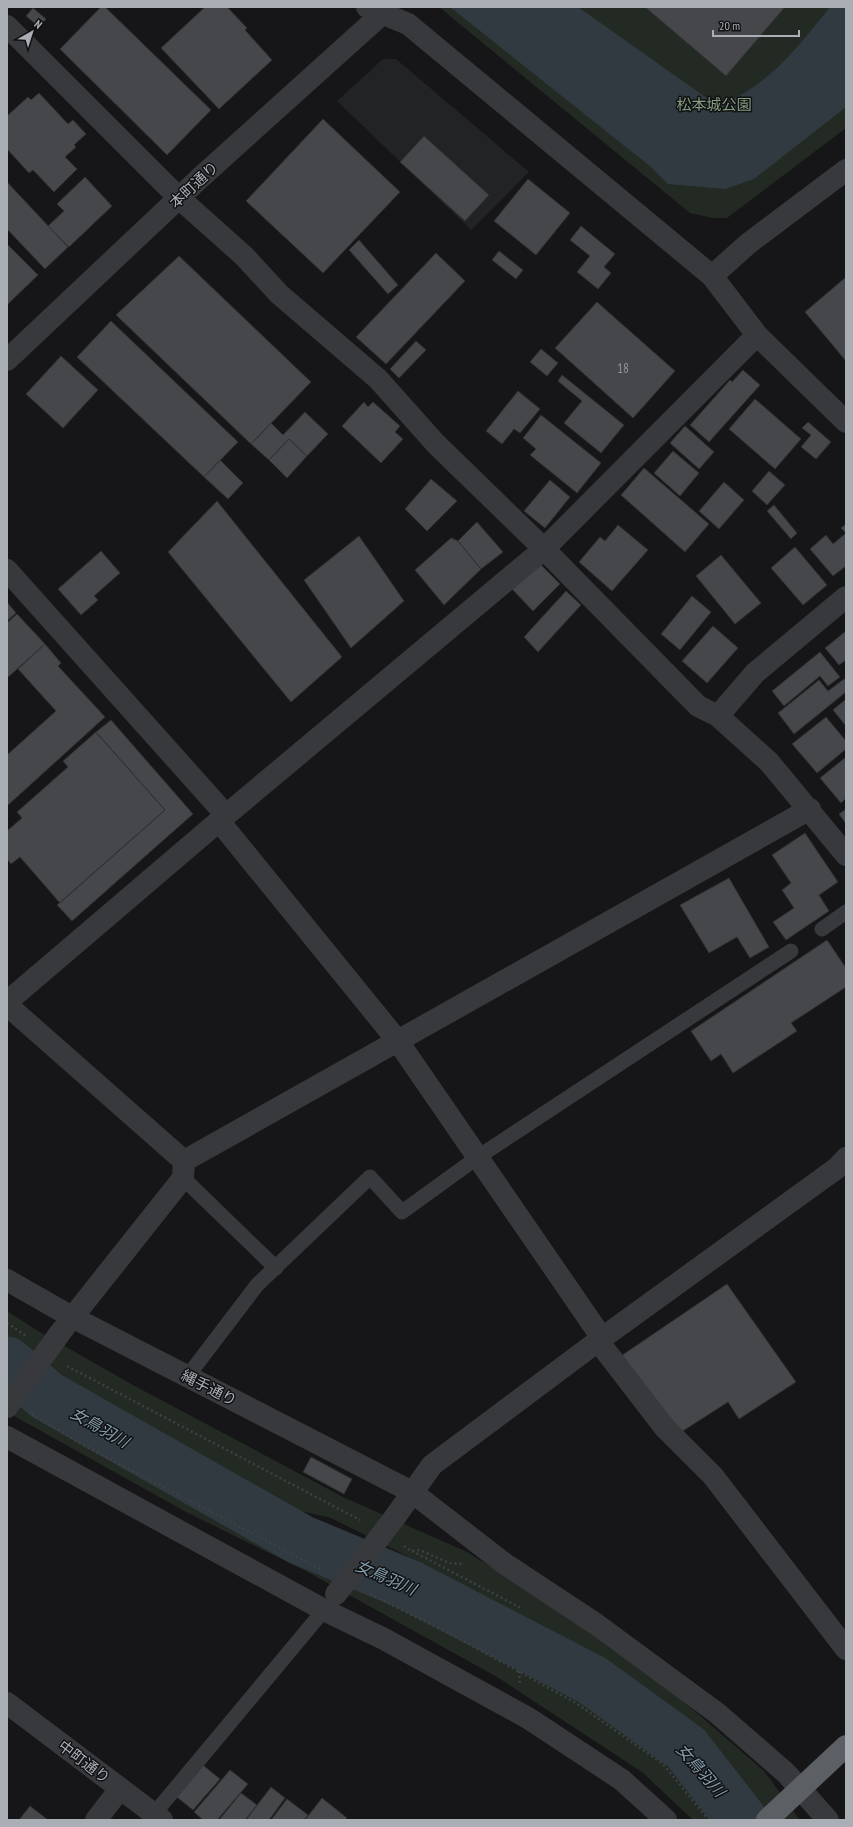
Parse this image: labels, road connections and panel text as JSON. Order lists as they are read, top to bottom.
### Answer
{
  "streets": {
    "street": ["本町通り", "縄手通り", "中町通り"]
  },
  "water": ["女鳥羽川"],
  "parks": ["松本城公園"],
  "house_numbers": ["18"],
  "scale_bar": "20 m",
  "north": "top right"
}
